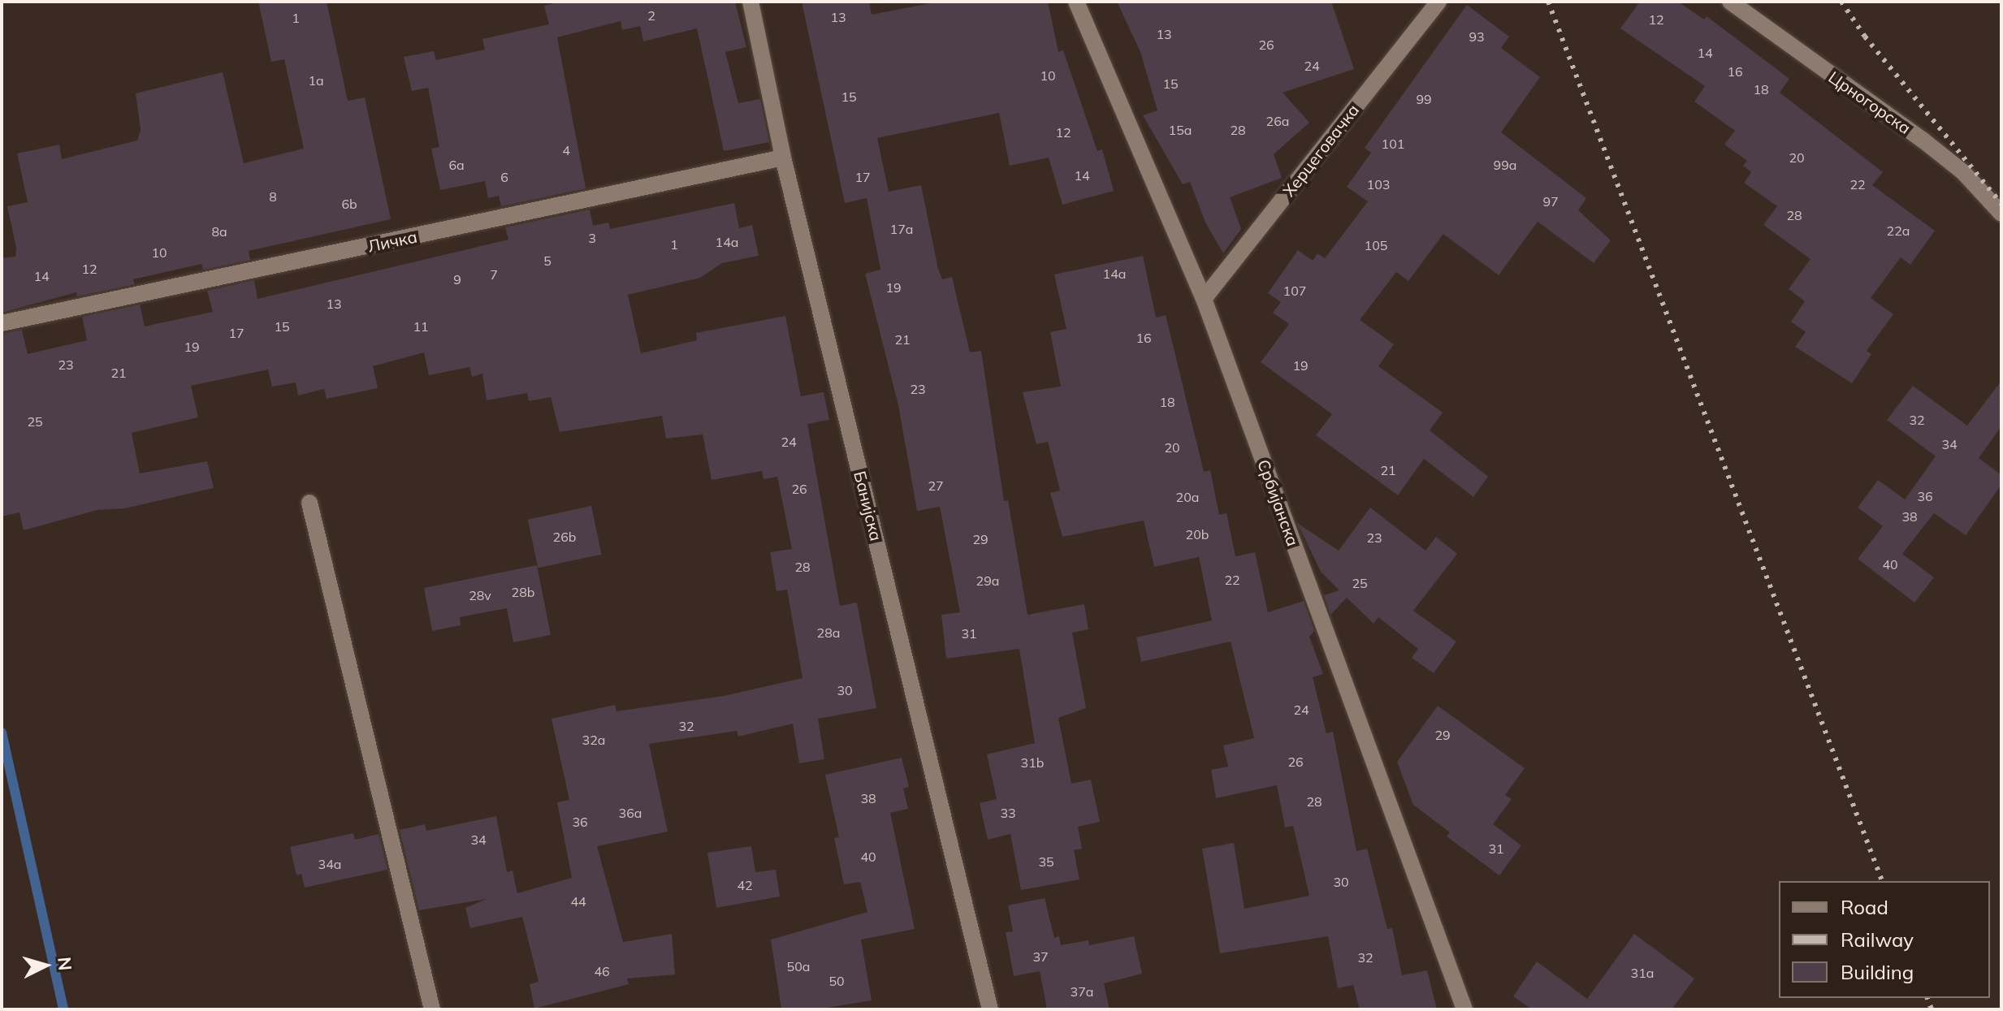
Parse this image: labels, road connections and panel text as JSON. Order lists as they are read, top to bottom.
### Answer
{
  "streets": {
    "street": [
      "Црногорска",
      "Херцеговачка",
      "Личка",
      "Србијанска",
      "Банијска"
    ]
  },
  "crossings": [
    ["Херцеговачка", "Србијанска"],
    ["Личка", "Банијска"]
  ],
  "house_numbers": [
    "2",
    "13",
    "1",
    "12",
    "13",
    "93",
    "26",
    "14",
    "24",
    "16",
    "10",
    "1a",
    "15",
    "18",
    "15",
    "99",
    "26a",
    "15a",
    "28",
    "12",
    "101",
    "4",
    "20",
    "6a",
    "99a",
    "14",
    "6",
    "17",
    "103",
    "22",
    "8",
    "97",
    "6b",
    "28",
    "17a",
    "22a",
    "8a",
    "3",
    "14a",
    "1",
    "105",
    "10",
    "5",
    "12",
    "14a",
    "7",
    "14",
    "9",
    "19",
    "107",
    "13",
    "15",
    "11",
    "17",
    "16",
    "21",
    "19",
    "23",
    "19",
    "21",
    "23",
    "18",
    "32",
    "25",
    "24",
    "34",
    "20",
    "21",
    "27",
    "26",
    "36",
    "20a",
    "38",
    "20b",
    "26b",
    "23",
    "29",
    "40",
    "28",
    "22",
    "29a",
    "25",
    "28b",
    "28v",
    "28a",
    "31",
    "30",
    "24",
    "32",
    "29",
    "32a",
    "26",
    "31b",
    "38",
    "28",
    "36a",
    "33",
    "36",
    "34",
    "31",
    "40",
    "35",
    "34a",
    "30",
    "42",
    "44",
    "37",
    "32",
    "50a",
    "46",
    "31a",
    "50",
    "37a"
  ],
  "legend": ["Road", "Railway", "Building"],
  "north": "right"
}
